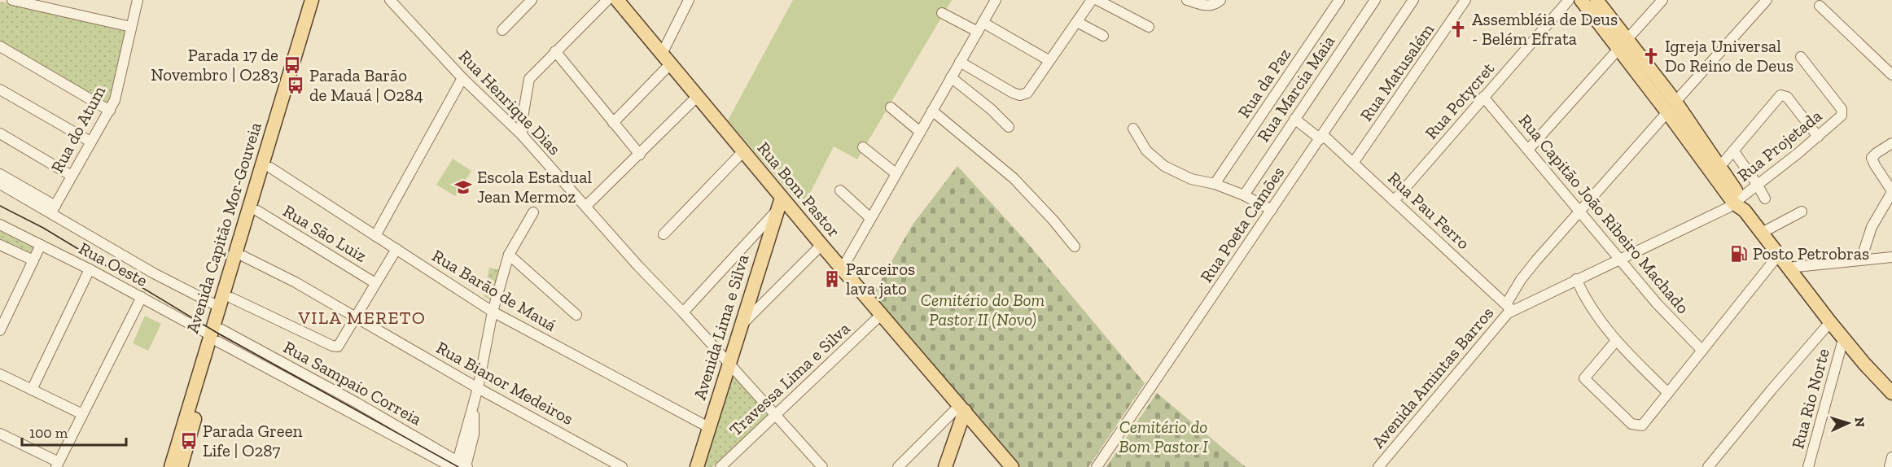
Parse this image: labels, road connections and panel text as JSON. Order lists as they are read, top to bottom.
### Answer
{
  "streets": {
    "main road": ["Rua Bom Pastor", "Avenida Capitão Mor-Gouveia", "Avenida Lima e Silva"],
    "street": [
      "Rua Matusalém",
      "Rua da Paz",
      "Rua Marcia Maia",
      "Rua Potycret",
      "Rua Henrique Dias",
      "Rua do Atum",
      "Rua Projetada",
      "Rua Pau Ferro",
      "Rua Capitão João Ribeiro Machado",
      "Rua Poeta Camões",
      "Rua São Luiz",
      "Rua Oeste",
      "Rua Barão de Mauá",
      "Avenida Amintas Barros",
      "Travessa Lima e Silva",
      "Rua Sampaio Correia",
      "Rua Bianor Medeiros",
      "Rua Rio Norte"
    ]
  },
  "crossings": [
    ["Rua Matusalém", "Rua Pau Ferro"],
    ["Rua Marcia Maia", "Rua Pau Ferro"],
    ["Rua Potycret", "Rua Pau Ferro"],
    ["Rua Potycret", "Rua Capitão João Ribeiro Machado"],
    ["Rua Henrique Dias", "Avenida Lima e Silva"],
    ["Rua Henrique Dias", "Travessa Lima e Silva"],
    ["Rua Projetada", "Rua Pau Ferro"],
    ["Rua Projetada", "Rua Capitão João Ribeiro Machado"],
    ["Rua Projetada", "Avenida Amintas Barros"],
    ["Rua Bom Pastor", "Avenida Lima e Silva"],
    ["Rua Bom Pastor", "Travessa Lima e Silva"],
    ["Rua Pau Ferro", "Rua Poeta Camões"],
    ["Rua Pau Ferro", "Avenida Amintas Barros"],
    ["Avenida Capitão Mor-Gouveia", "Rua São Luiz"],
    ["Avenida Capitão Mor-Gouveia", "Rua Oeste"],
    ["Avenida Capitão Mor-Gouveia", "Rua Barão de Mauá"],
    ["Avenida Capitão Mor-Gouveia", "Rua Sampaio Correia"],
    ["Avenida Capitão Mor-Gouveia", "Rua Bianor Medeiros"],
    ["Rua Oeste", "Rua Sampaio Correia"],
    ["Rua Barão de Mauá", "Avenida Lima e Silva"]
  ],
  "districts": ["VILA MERETO"],
  "parks": ["Cemitério do Bom Pastor II (Novo)", "Cemitério do Bom Pastor I"],
  "places": {
    "church": ["Assembléia de Deus - Belém Efrata", "Igreja Universal Do Reino de Deus"],
    "bus stop": ["Parada 17 de Novembro | O283", "Parada Barão de Mauá | O284", "Parada Green Life | O287"],
    "school or university": ["Escola Estadual Jean Mermoz"],
    "fuel station": ["Posto Petrobras"],
    "building": ["Parceiros lava jato"]
  },
  "scale_bar": "100 m",
  "north": "right"
}
